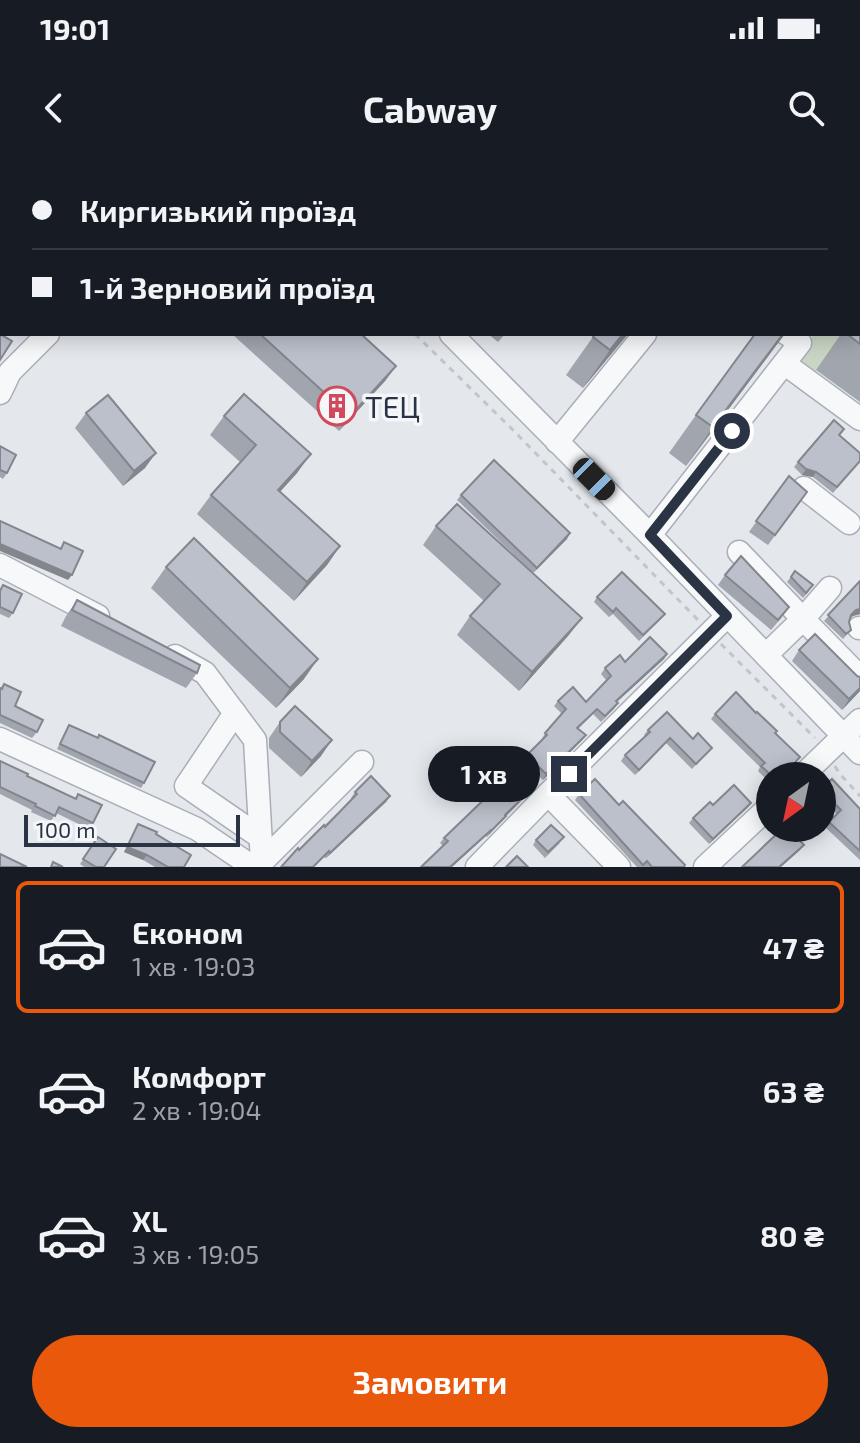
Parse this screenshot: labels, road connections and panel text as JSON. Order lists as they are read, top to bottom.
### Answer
{
  "places": {
    "building": ["ТЕЦ"]
  },
  "scale_bar": "100 m",
  "north": "bottom left",
  "page": {
    "status": "19:01",
    "header": "Cabway",
    "banner": ["Киргизький проїзд", "1-й Зерновий проїзд"],
    "bubble": "1 хв",
    "scale": "100 m",
    "list": [
      {
        "name": "Економ",
        "note": "1 хв · 19:03",
        "value": "47 ₴"
      },
      {
        "name": "Комфорт",
        "note": "2 хв · 19:04",
        "value": "63 ₴"
      },
      {
        "name": "XL",
        "note": "3 хв · 19:05",
        "value": "80 ₴"
      }
    ],
    "buttons": "Замовити"
  }
}
